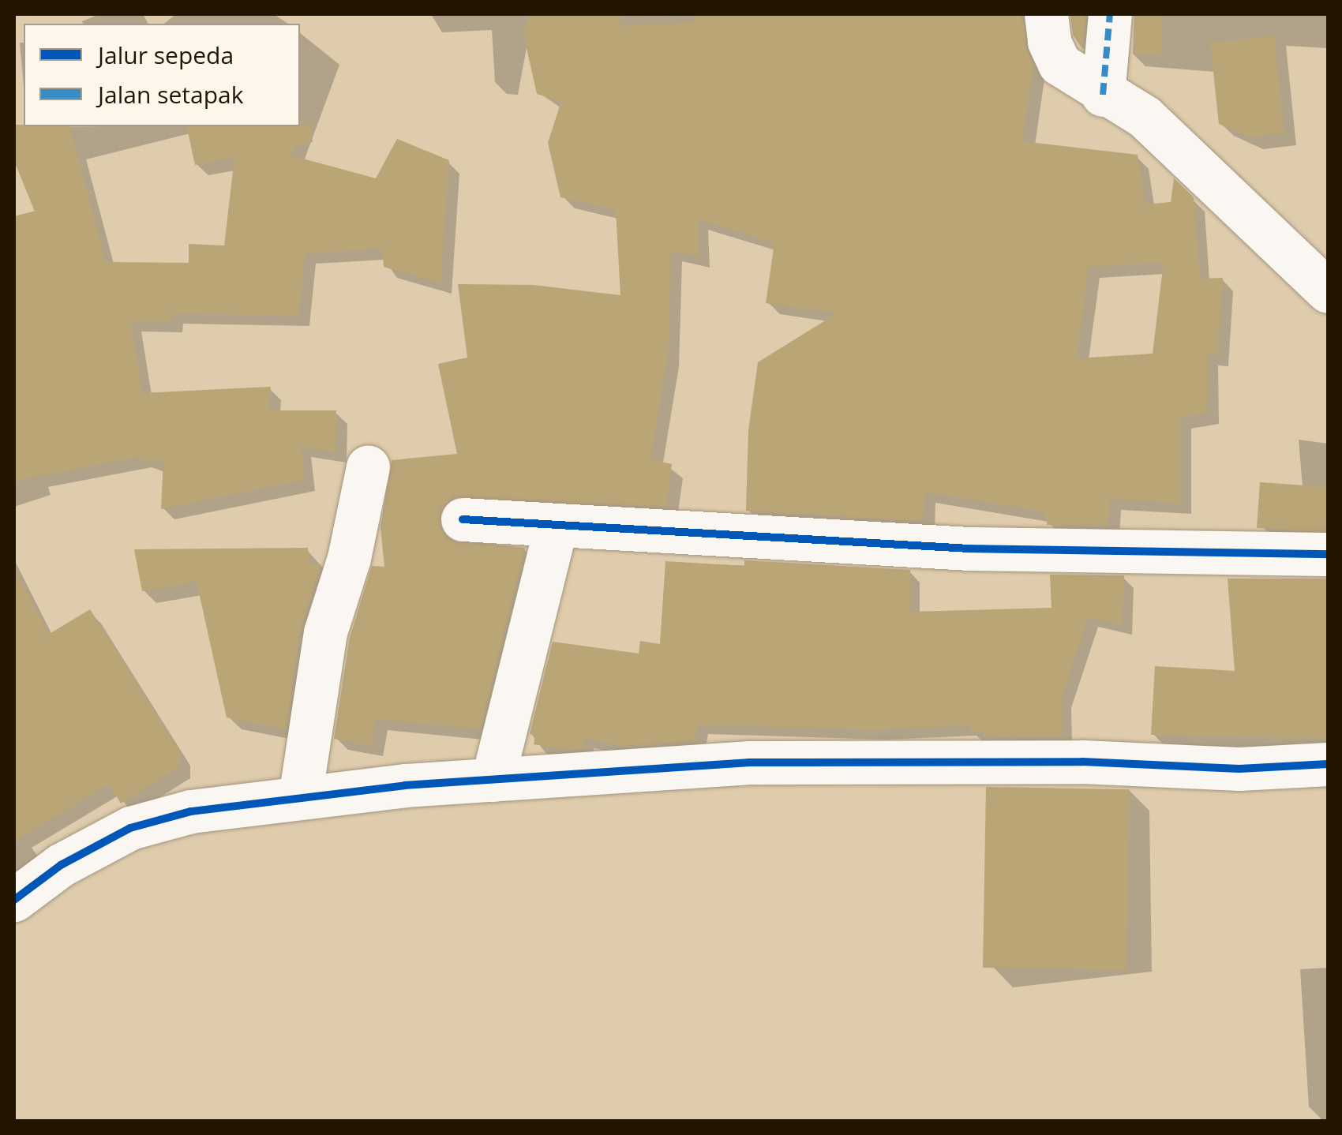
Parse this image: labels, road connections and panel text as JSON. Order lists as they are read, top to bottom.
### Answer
{
  "legend": ["Jalur sepeda", "Jalan setapak"]
}
